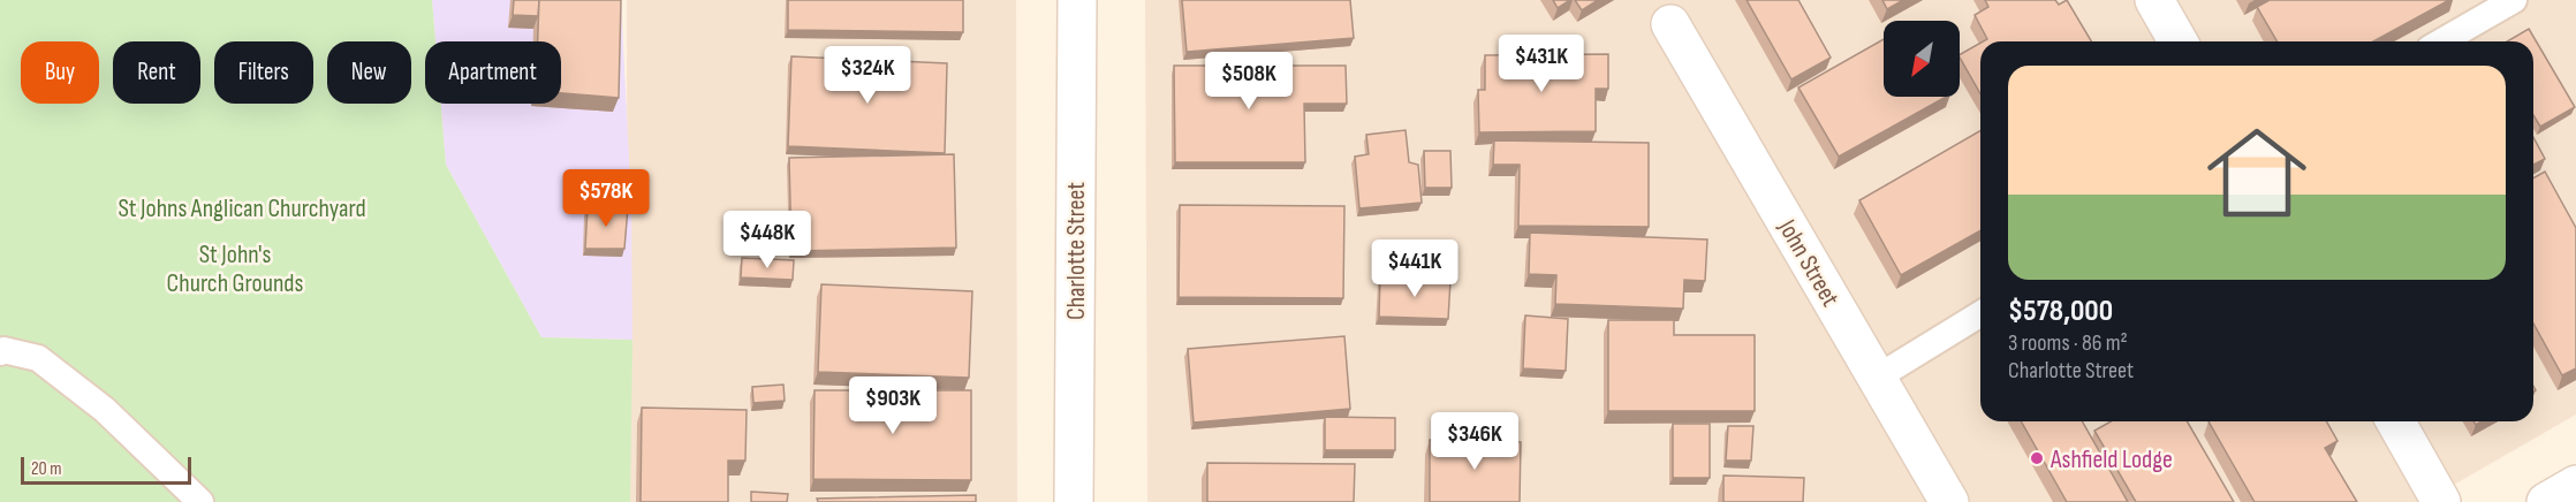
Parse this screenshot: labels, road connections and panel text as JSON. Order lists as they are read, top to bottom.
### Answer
{
  "streets": {
    "street": ["Charlotte Street", "John Street"]
  },
  "parks": ["St Johns Anglican Churchyard", "St John's Church Grounds"],
  "places": ["Ashfield Lodge"],
  "scale_bar": "20 m",
  "north": "bottom left",
  "page": {
    "price": [
      "$431K",
      "$324K",
      "$508K",
      "$578K",
      "$448K",
      "$441K",
      "$903K",
      "$346K"
    ],
    "chip": [
      "Buy",
      "Rent",
      "Filters",
      "New",
      "Apartment"
    ],
    "list": [
      {
        "name": "$578,000",
        "note": "3 rooms · 86 m² · Charlotte Street"
      }
    ],
    "scale": "20 m"
  }
}
